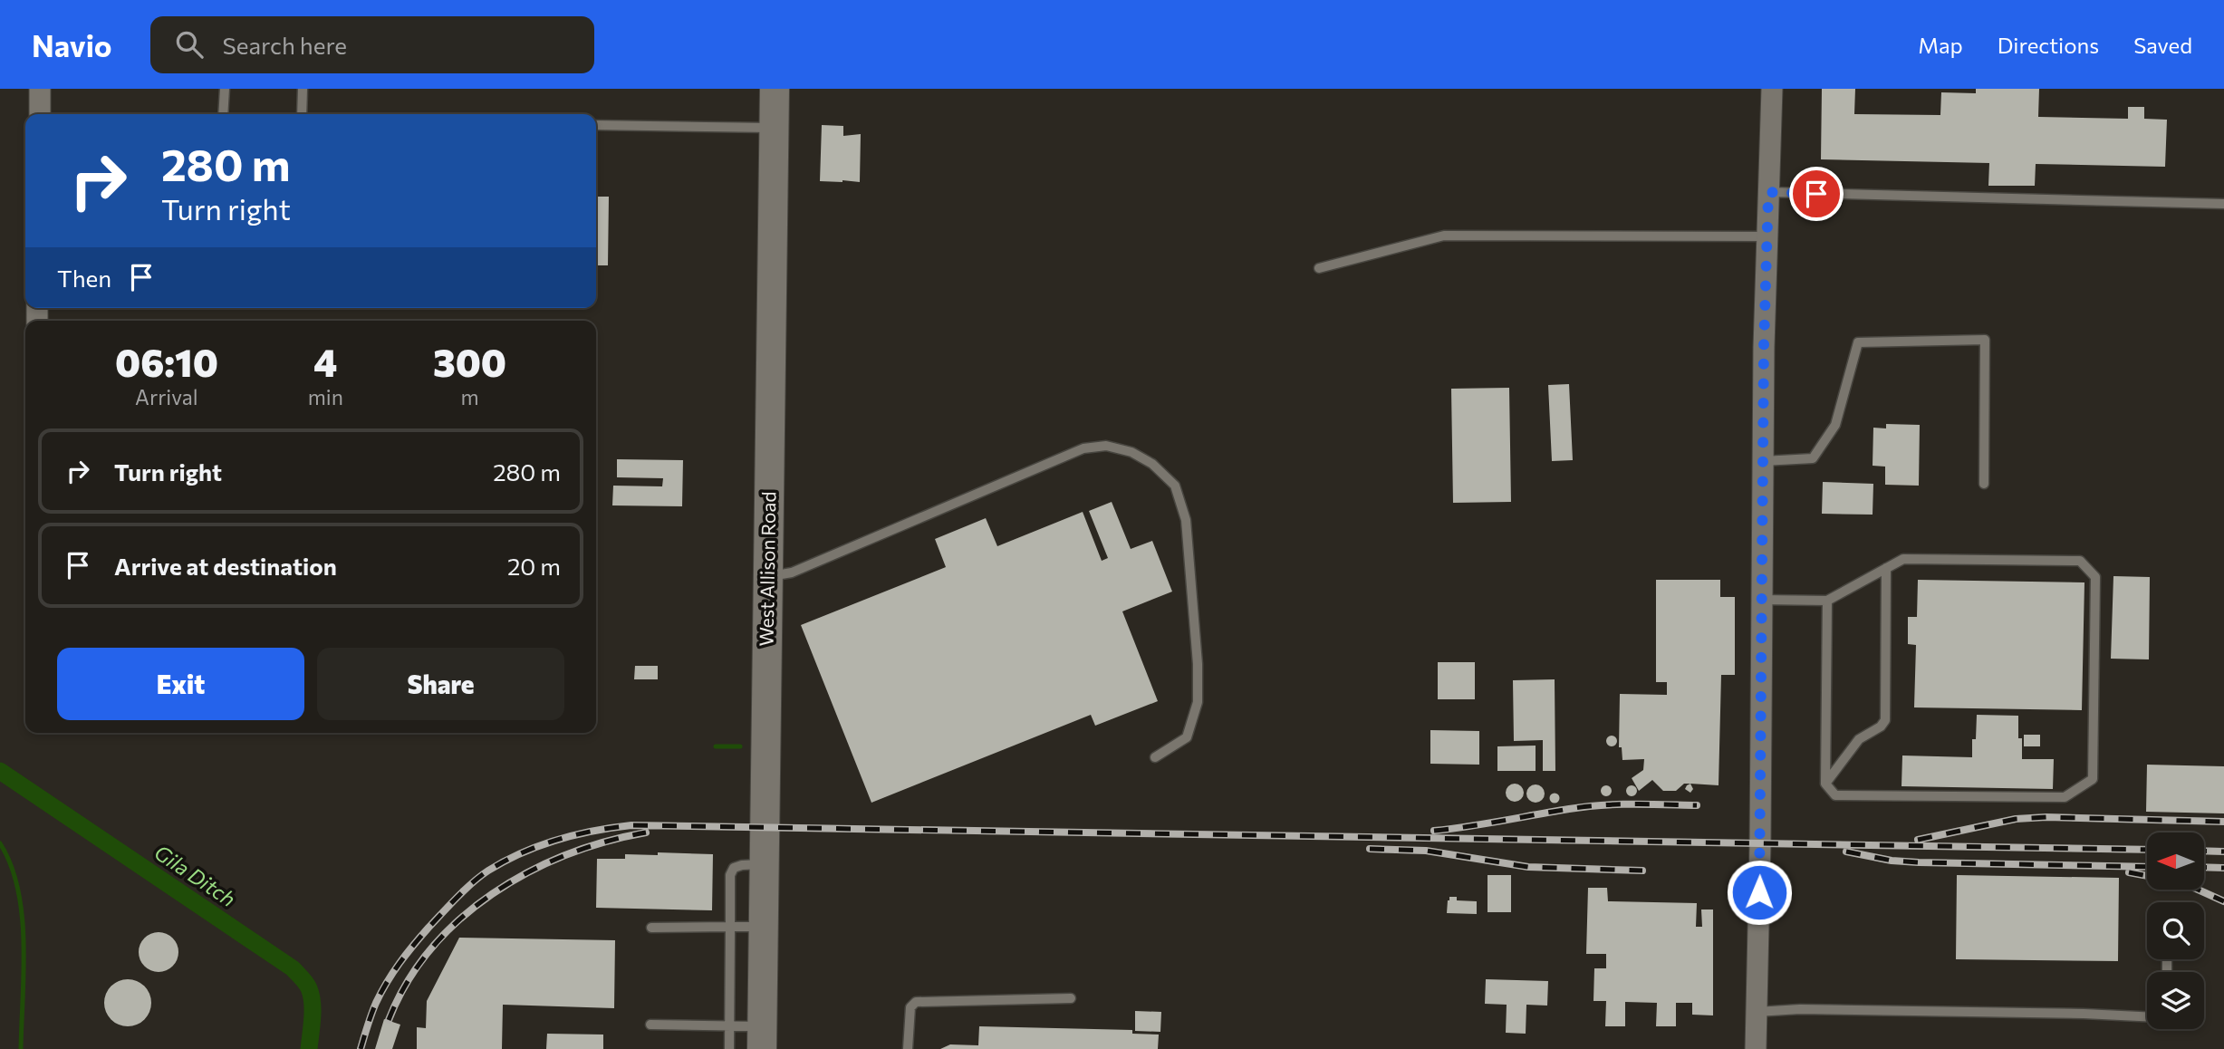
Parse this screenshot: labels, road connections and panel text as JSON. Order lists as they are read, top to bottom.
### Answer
{
  "streets": {
    "street": ["West Allison Road"]
  },
  "water": ["Gila Ditch"],
  "north": "left",
  "page": {
    "header": "Navio",
    "search": "Search here",
    "nav": ["Map", "Directions", "Saved"],
    "turn": ["280 m", "Turn right"],
    "then": "Then",
    "eta": [
      "06:10",
      "Arrival",
      "4",
      "min",
      "300",
      "m"
    ],
    "list": [
      {
        "name": "Turn right",
        "value": "280 m"
      },
      {
        "name": "Arrive at destination",
        "value": "20 m"
      }
    ],
    "buttons": ["Exit", "Share"]
  }
}
